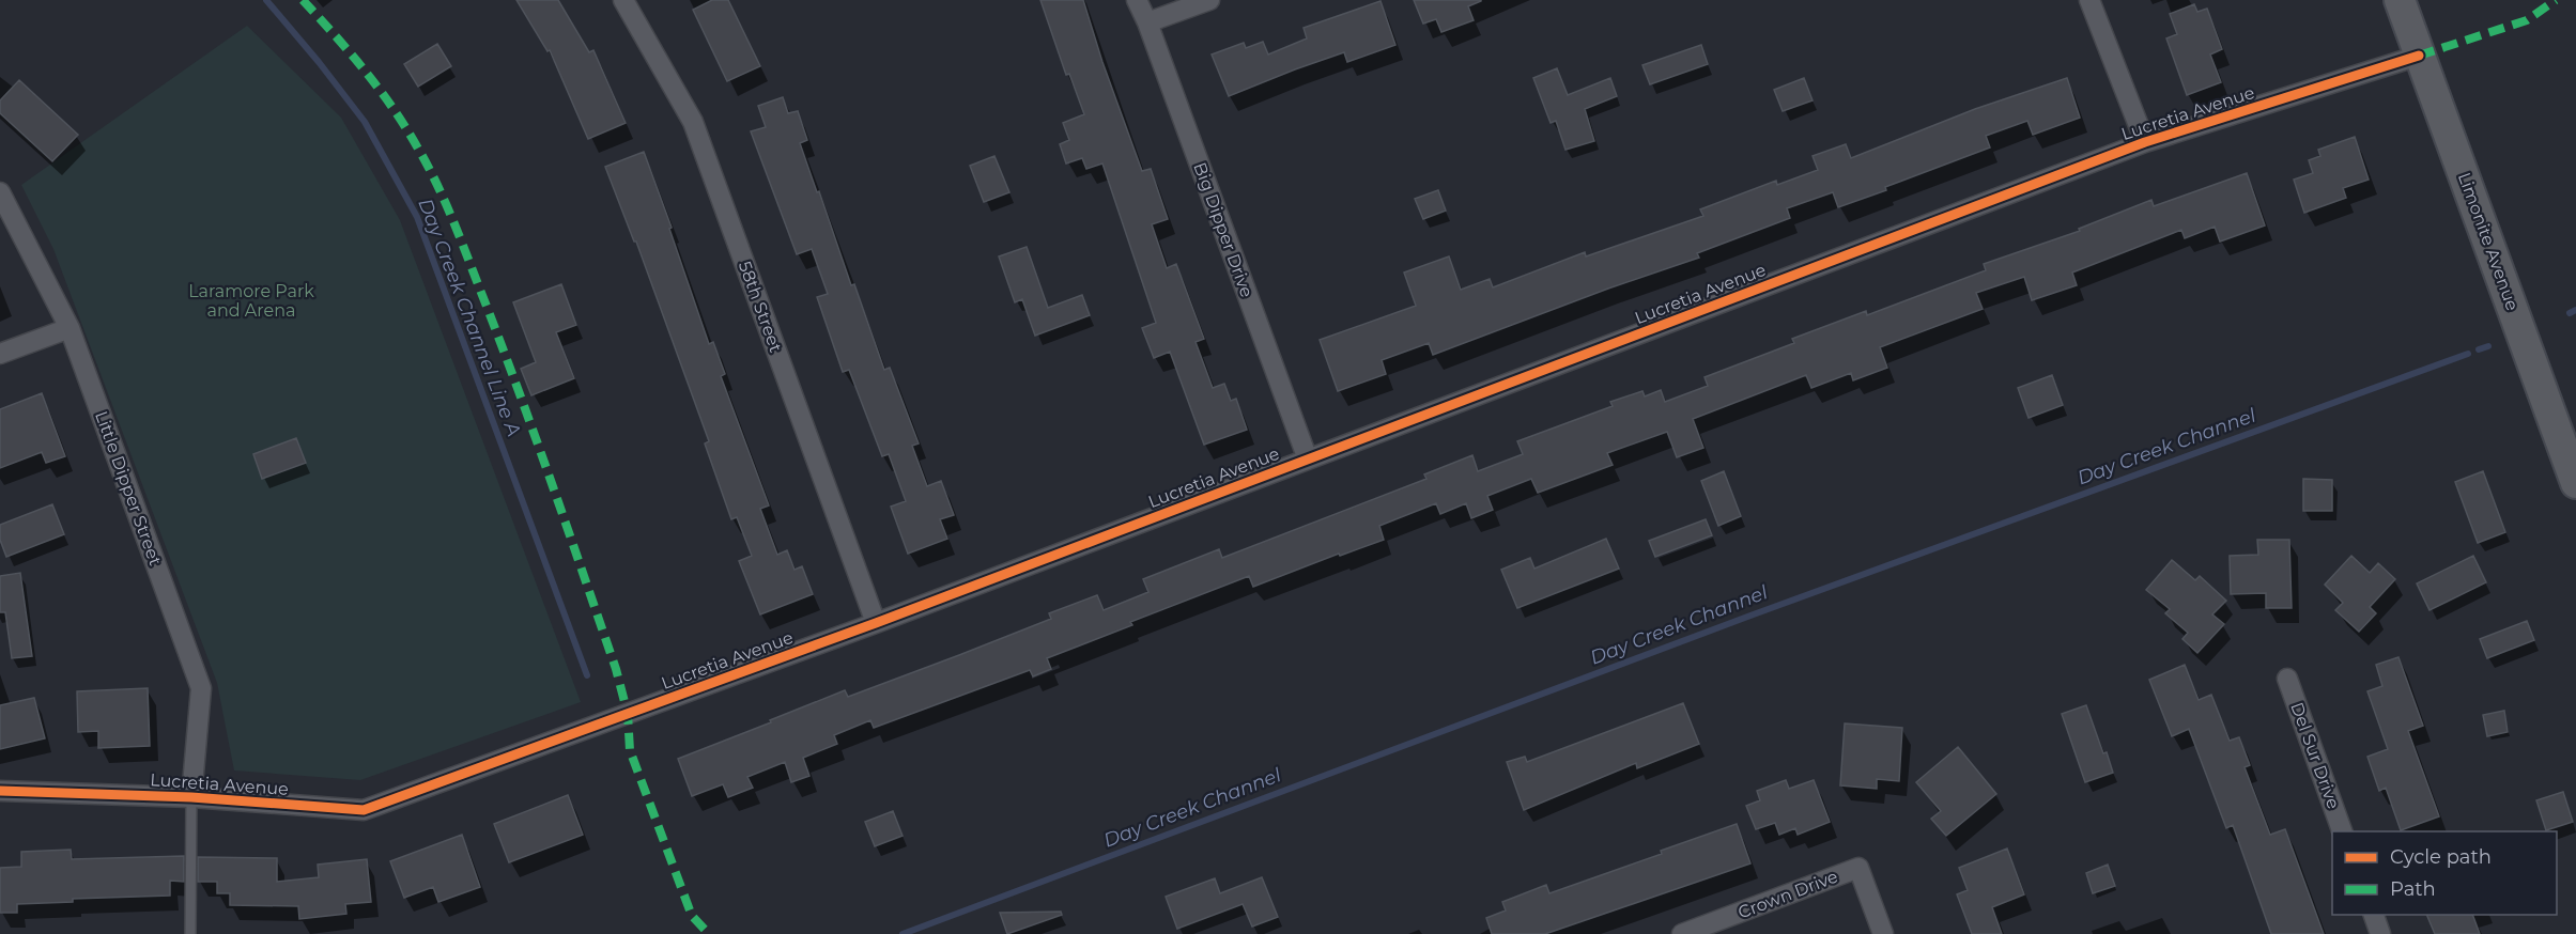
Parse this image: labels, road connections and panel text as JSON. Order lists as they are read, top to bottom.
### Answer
{
  "streets": {
    "main road": ["Limonite Avenue"],
    "street": [
      "Lucretia Avenue",
      "Big Dipper Drive",
      "58th Street",
      "Little Dipper Street",
      "Del Sur Drive",
      "Crown Drive"
    ]
  },
  "crossings": [
    ["Lucretia Avenue", "Big Dipper Drive"],
    ["Lucretia Avenue", "Limonite Avenue"],
    ["Lucretia Avenue", "58th Street"],
    ["Lucretia Avenue", "Little Dipper Street"]
  ],
  "water": ["Day Creek Channel Line A", "Day Creek Channel"],
  "parks": ["Laramore Park and Arena"],
  "legend": ["Cycle path", "Path"]
}
